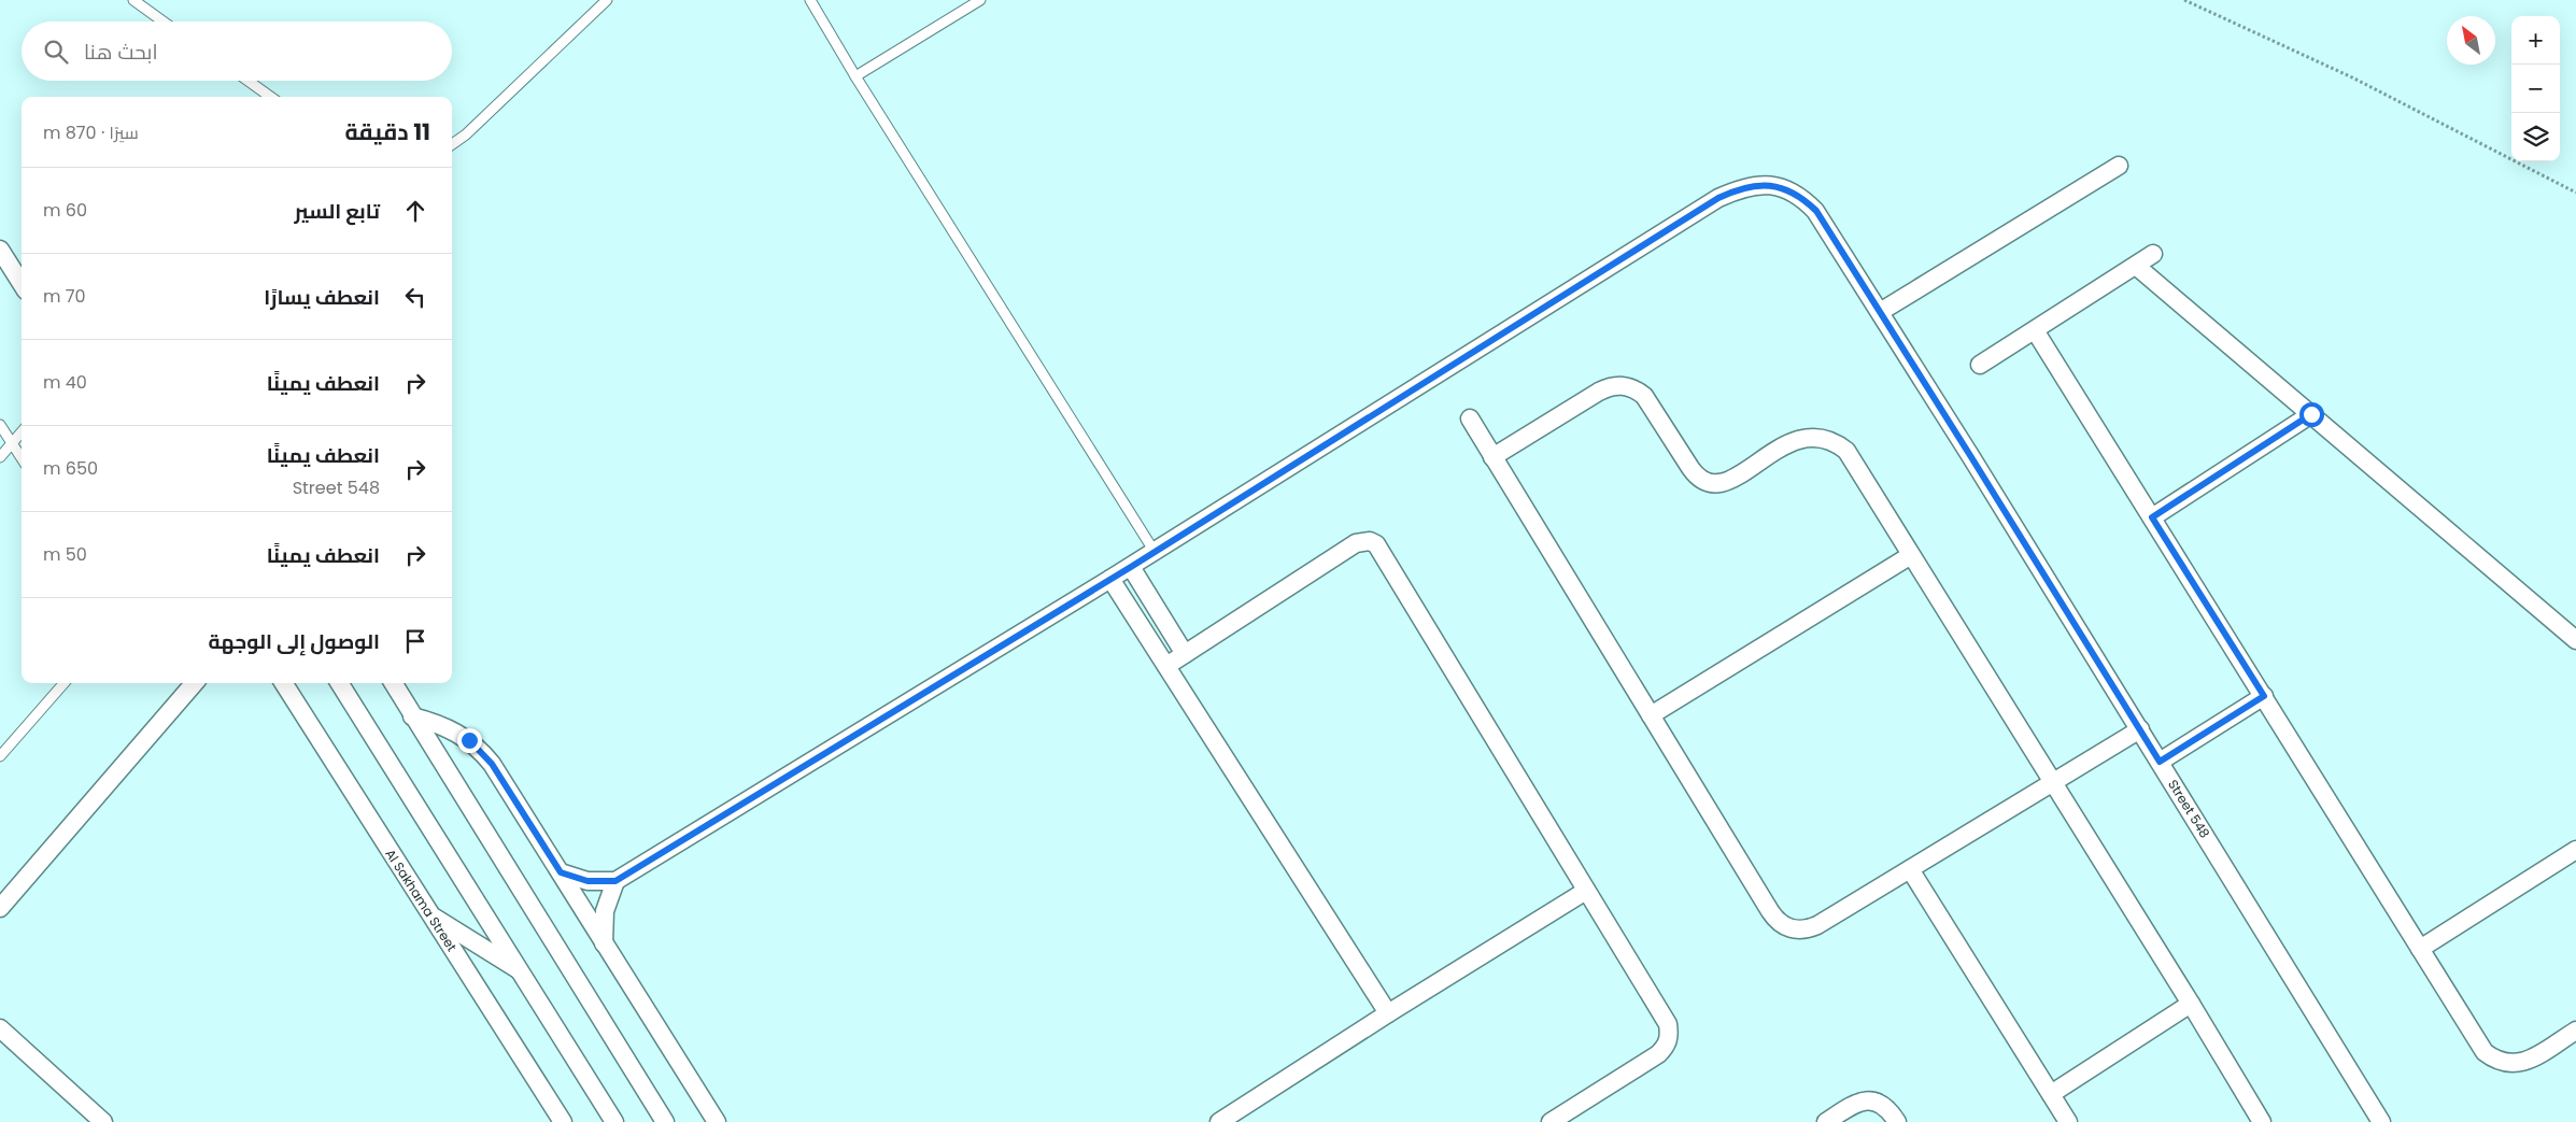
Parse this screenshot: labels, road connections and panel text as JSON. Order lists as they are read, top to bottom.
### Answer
{
  "streets": {
    "street": ["Street 548", "Al Sakhama Street"]
  },
  "north": "top left",
  "page": {
    "map_buttons": ["+", "−"],
    "search": "ابحث هنا",
    "heading": ["11 دقيقة", "سيرًا · 870 m"],
    "list": [
      ["تابع السير", "60 m"],
      ["انعطف يسارًا", "70 m"],
      ["انعطف يمينًا", "40 m"],
      ["انعطف يمينًا", "Street 548", "650 m"],
      ["انعطف يمينًا", "50 m"],
      "الوصول إلى الوجهة"
    ]
  }
}
